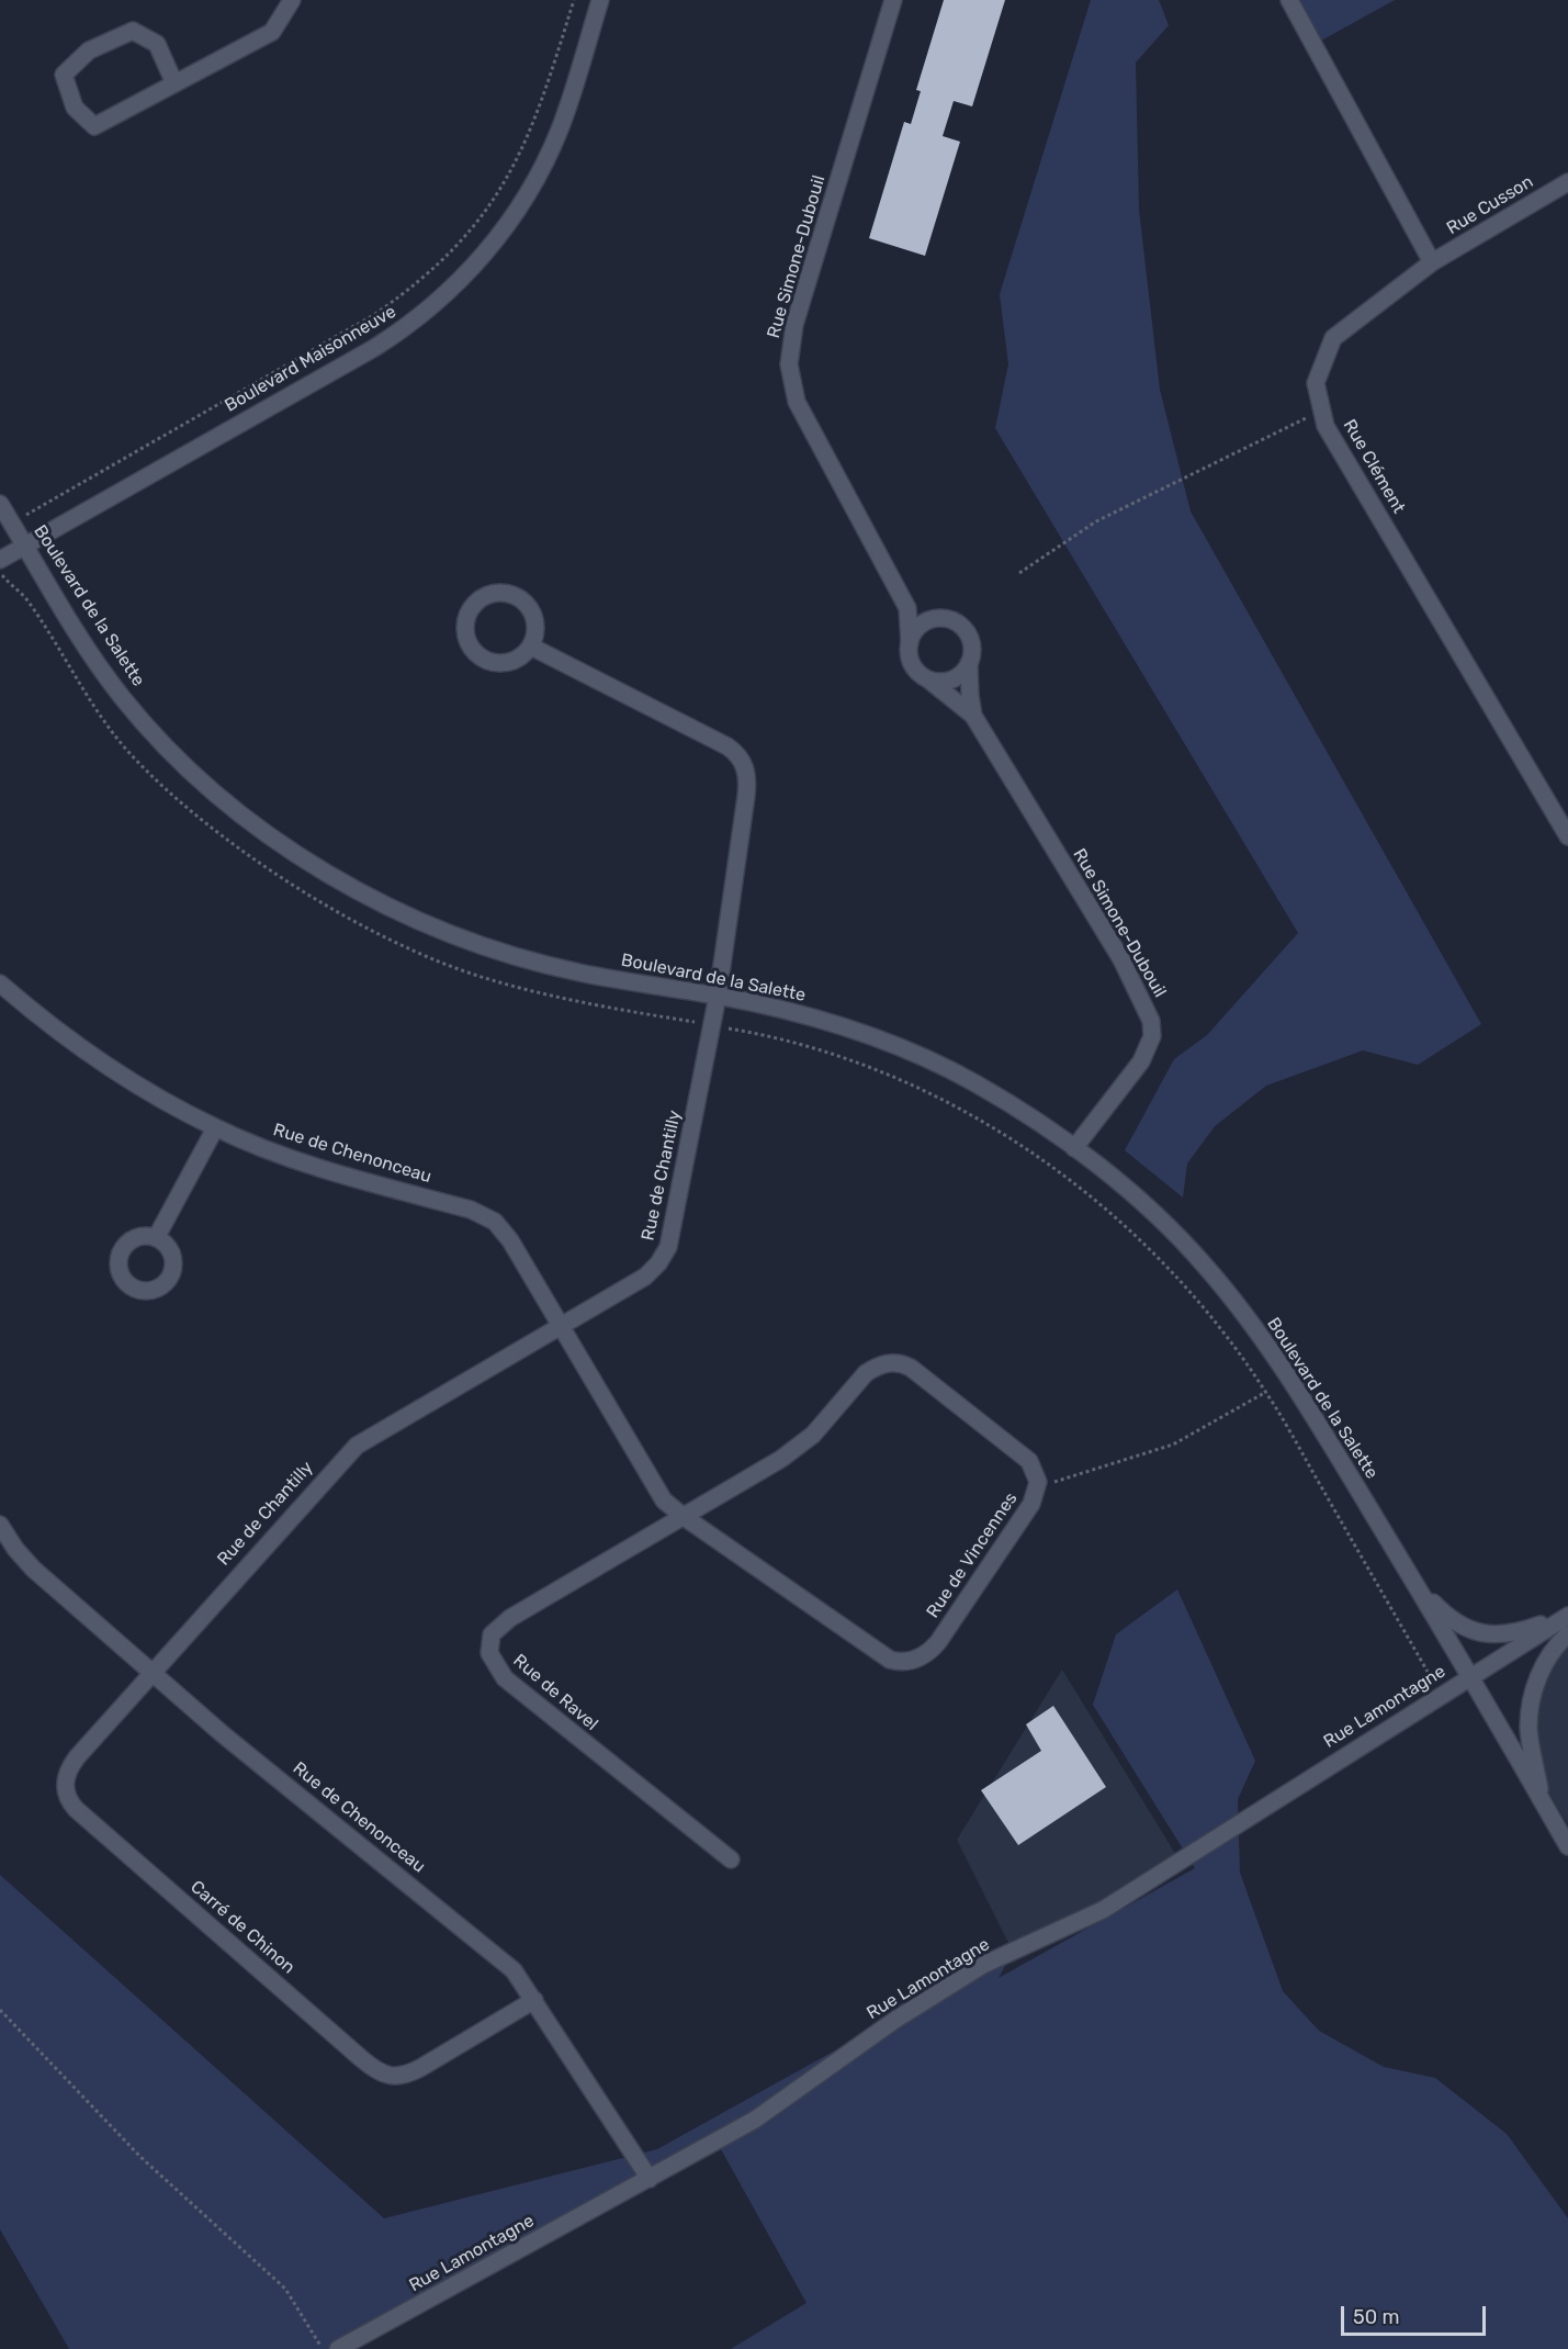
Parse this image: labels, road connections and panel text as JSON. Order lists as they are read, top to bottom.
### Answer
{
  "streets": {
    "street": [
      "Rue Cusson",
      "Rue Simone-Dubouil",
      "Boulevard Maisonneuve",
      "Rue Clément",
      "Boulevard de la Salette",
      "Rue de Chenonceau",
      "Rue de Chantilly",
      "Rue de Vincennes",
      "Rue de Ravel",
      "Rue Lamontagne",
      "Carré de Chinon"
    ]
  },
  "crossings": [
    ["Rue Cusson", "Rue Clément"],
    ["Rue Simone-Dubouil", "Boulevard de la Salette"],
    ["Boulevard Maisonneuve", "Boulevard de la Salette"],
    ["Boulevard de la Salette", "Rue de Chantilly"],
    ["Boulevard de la Salette", "Rue Lamontagne"],
    ["Rue de Chenonceau", "Rue de Chantilly"],
    ["Rue de Chenonceau", "Rue de Vincennes"],
    ["Rue de Chenonceau", "Rue Lamontagne"],
    ["Rue de Chenonceau", "Carré de Chinon"],
    ["Rue de Chantilly", "Rue de Vincennes"],
    ["Rue de Chantilly", "Carré de Chinon"],
    ["Rue de Vincennes", "Rue de Ravel"]
  ],
  "scale_bar": "50 m"
}
